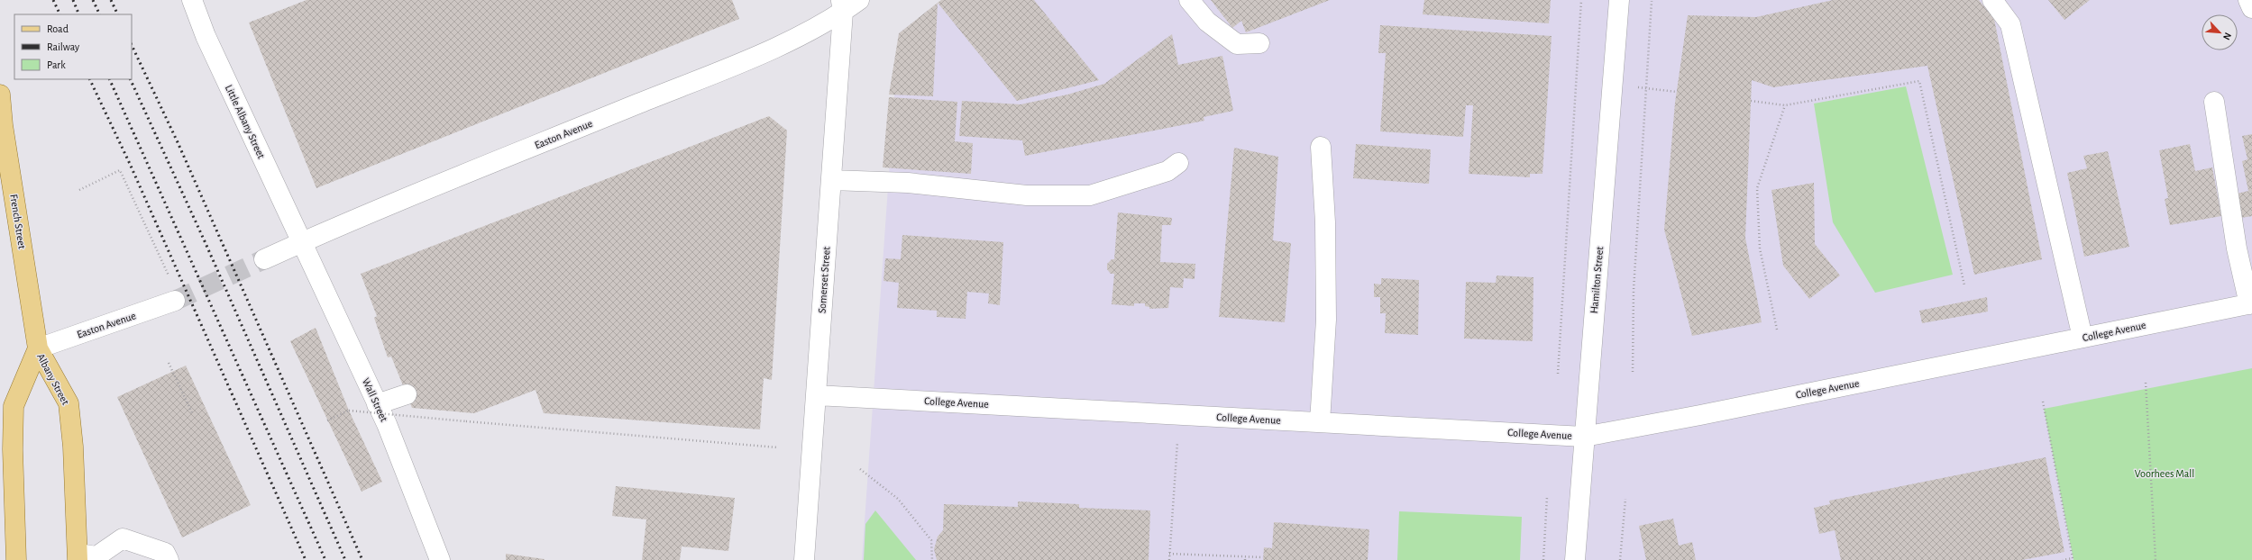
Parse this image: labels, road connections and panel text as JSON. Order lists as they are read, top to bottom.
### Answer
{
  "streets": {
    "main road": ["French Street", "Albany Street"],
    "street": [
      "Little Albany Street",
      "Easton Avenue",
      "Somerset Street",
      "Hamilton Street",
      "College Avenue",
      "Wall Street"
    ]
  },
  "crossings": [
    ["Little Albany Street", "Easton Avenue"],
    ["Little Albany Street", "Wall Street"],
    ["Easton Avenue", "French Street"],
    ["Easton Avenue", "Somerset Street"],
    ["Easton Avenue", "Albany Street"],
    ["Easton Avenue", "Wall Street"],
    ["French Street", "Albany Street"],
    ["Somerset Street", "College Avenue"],
    ["Hamilton Street", "College Avenue"]
  ],
  "parks": ["Voorhees Mall"],
  "legend": ["Road", "Railway", "Park"],
  "north": "bottom right"
}
